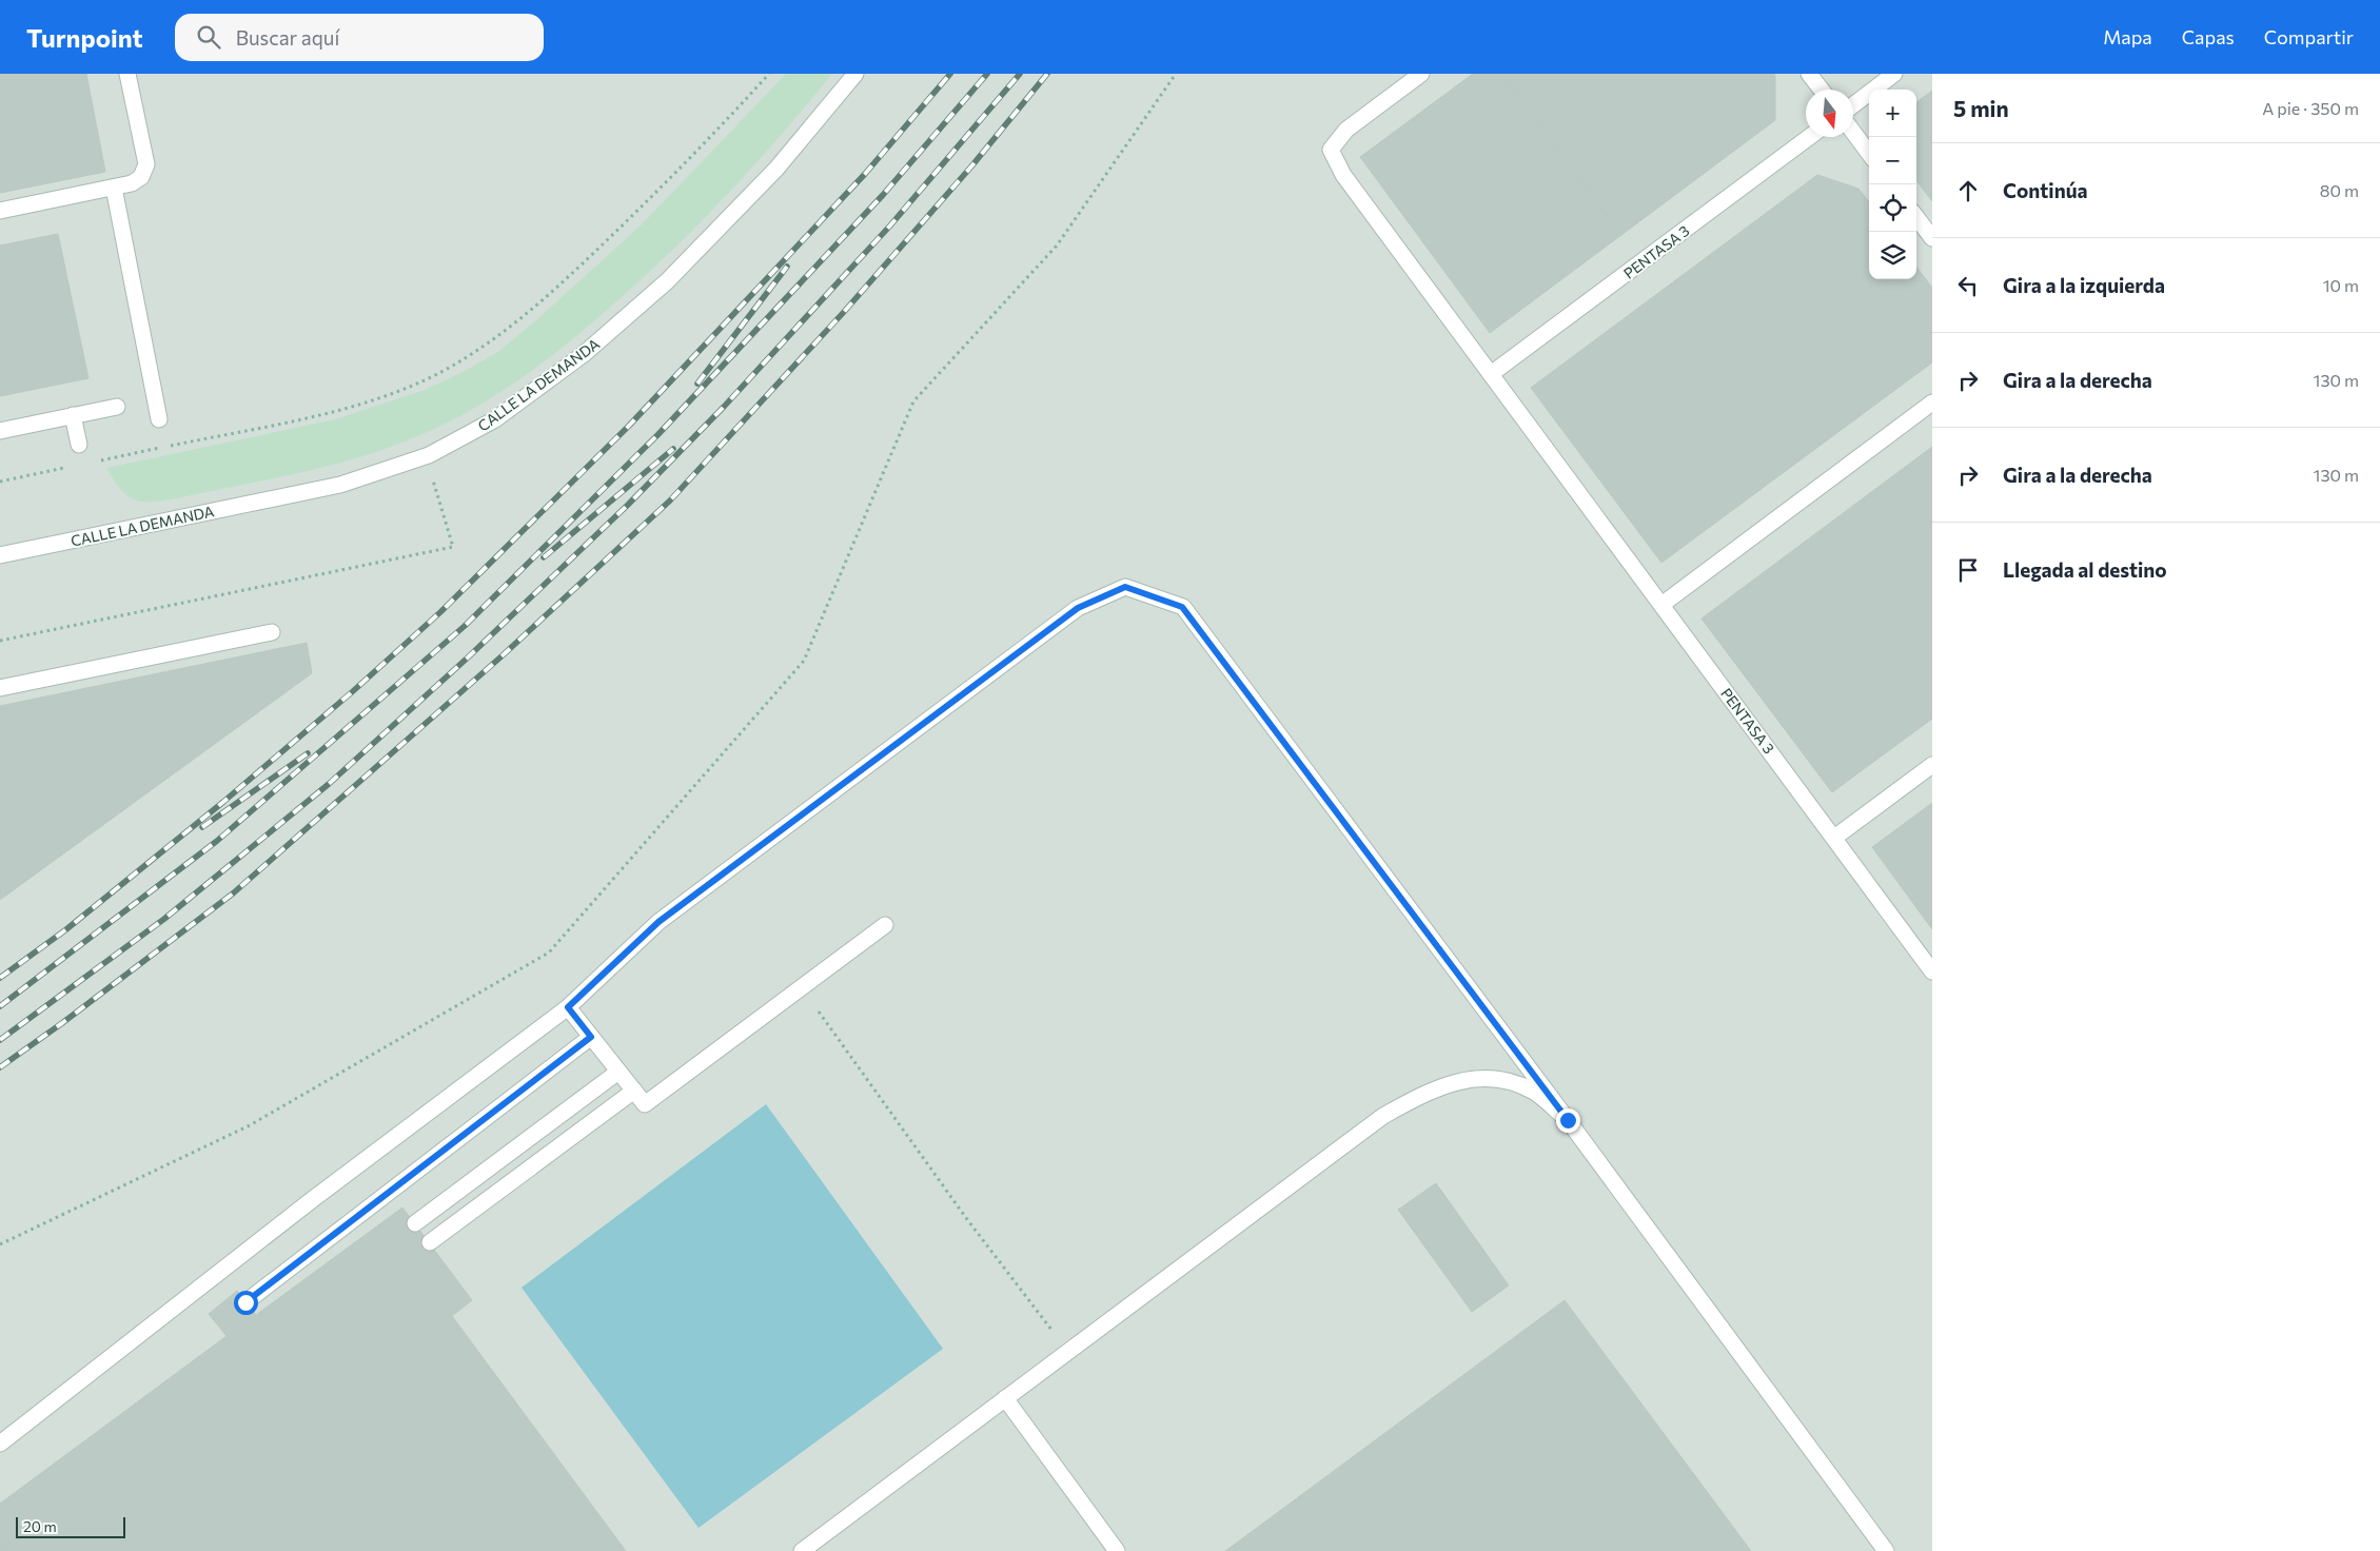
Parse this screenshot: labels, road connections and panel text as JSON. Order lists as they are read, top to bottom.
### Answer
{
  "streets": {
    "street": ["PENTASA 3", "CALLE LA DEMANDA"]
  },
  "scale_bar": "20 m",
  "north": "bottom",
  "page": {
    "header": "Turnpoint",
    "search": "Buscar aquí",
    "nav": ["Mapa", "Capas", "Compartir"],
    "heading": ["5 min", "A pie · 350 m"],
    "map_buttons": ["+", "−"],
    "list": [
      ["Continúa", "80 m"],
      ["Gira a la izquierda", "10 m"],
      ["Gira a la derecha", "130 m"],
      ["Gira a la derecha", "130 m"],
      "Llegada al destino"
    ],
    "scale": "20 m"
  }
}
